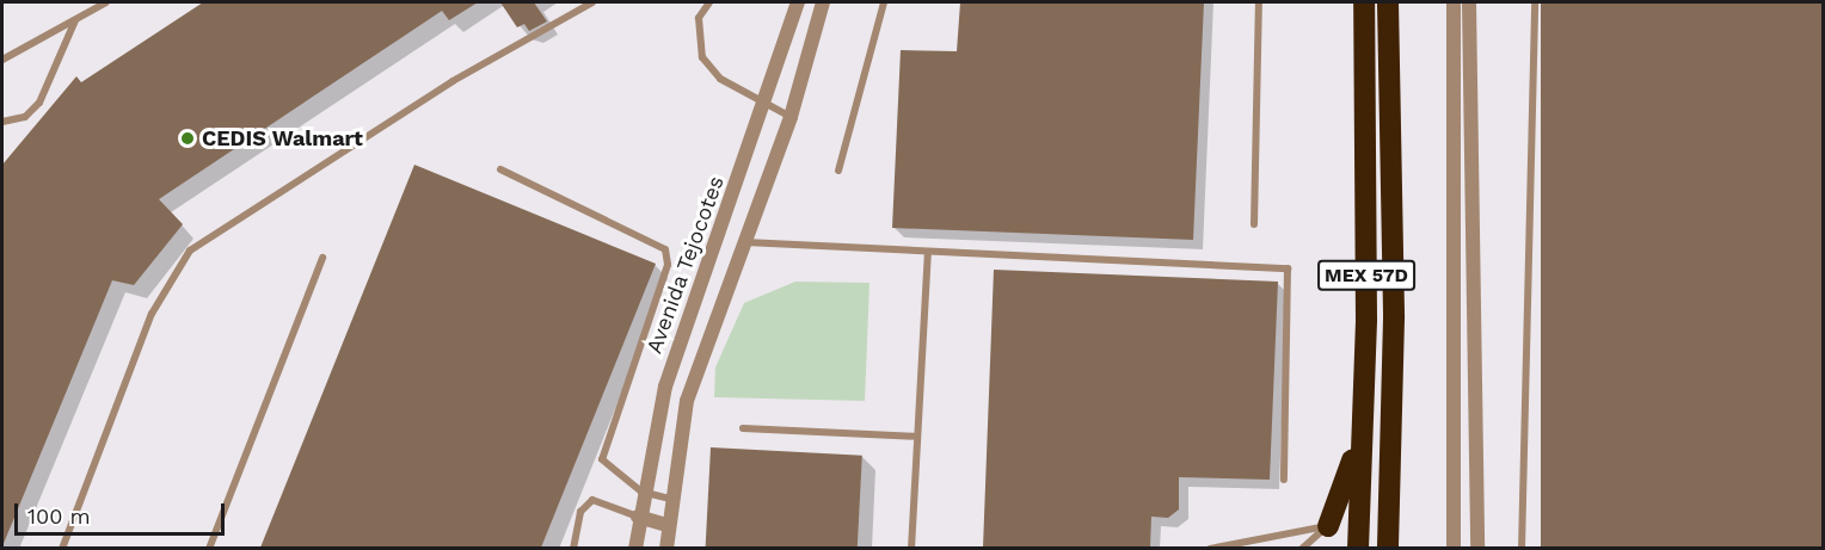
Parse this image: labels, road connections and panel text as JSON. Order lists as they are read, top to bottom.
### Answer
{
  "streets": {
    "highway": ["MEX 57D"],
    "street": ["Avenida Tejocotes"]
  },
  "places": ["CEDIS Walmart"],
  "scale_bar": "100 m"
}
